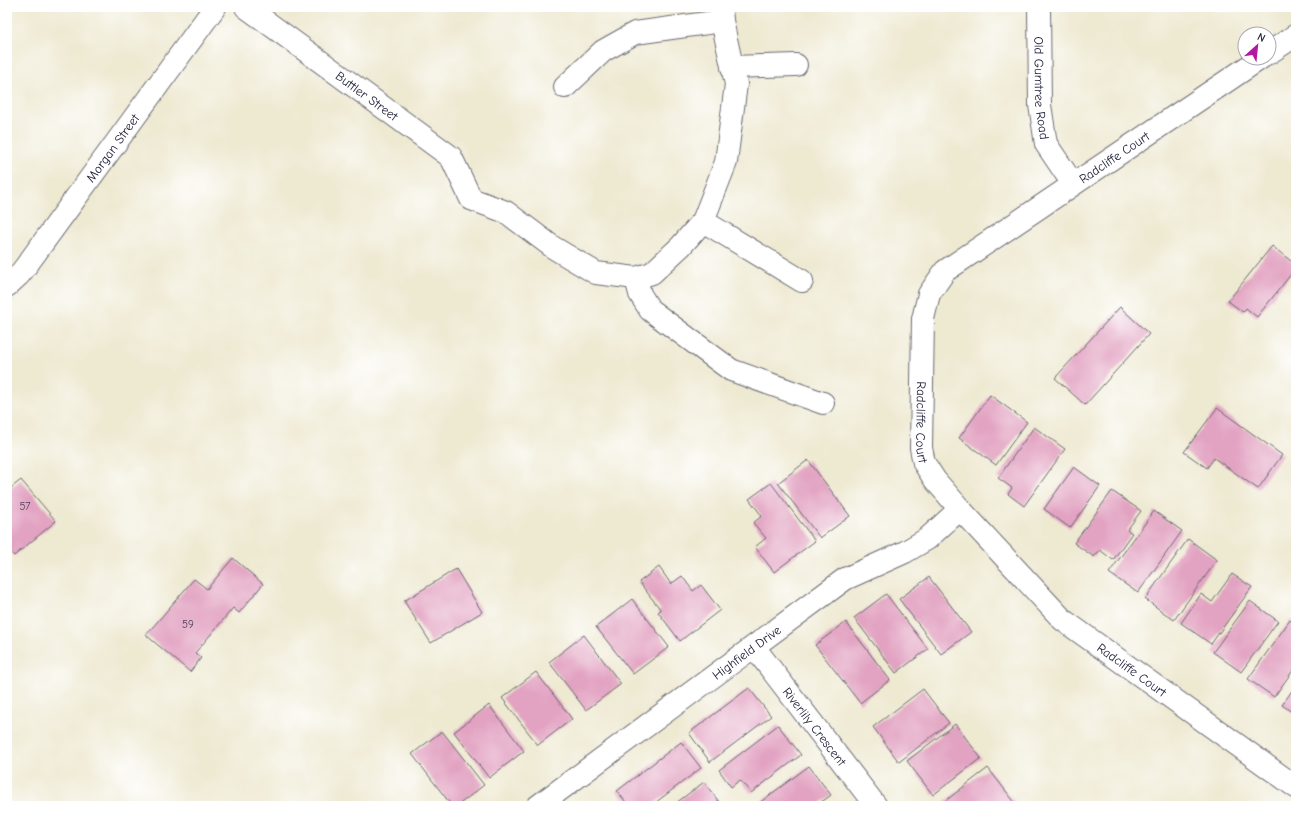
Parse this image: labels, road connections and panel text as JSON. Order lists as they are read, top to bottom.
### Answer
{
  "streets": {
    "street": [
      "Old Gumtree Road",
      "Buttler Street",
      "Morgan Street",
      "Radcliffe Court",
      "Highfield Drive",
      "Riverlily Crescent"
    ]
  },
  "crossings": [
    ["Old Gumtree Road", "Radcliffe Court"],
    ["Radcliffe Court", "Highfield Drive"],
    ["Highfield Drive", "Riverlily Crescent"]
  ],
  "house_numbers": ["57", "59"],
  "north": "top right"
}
